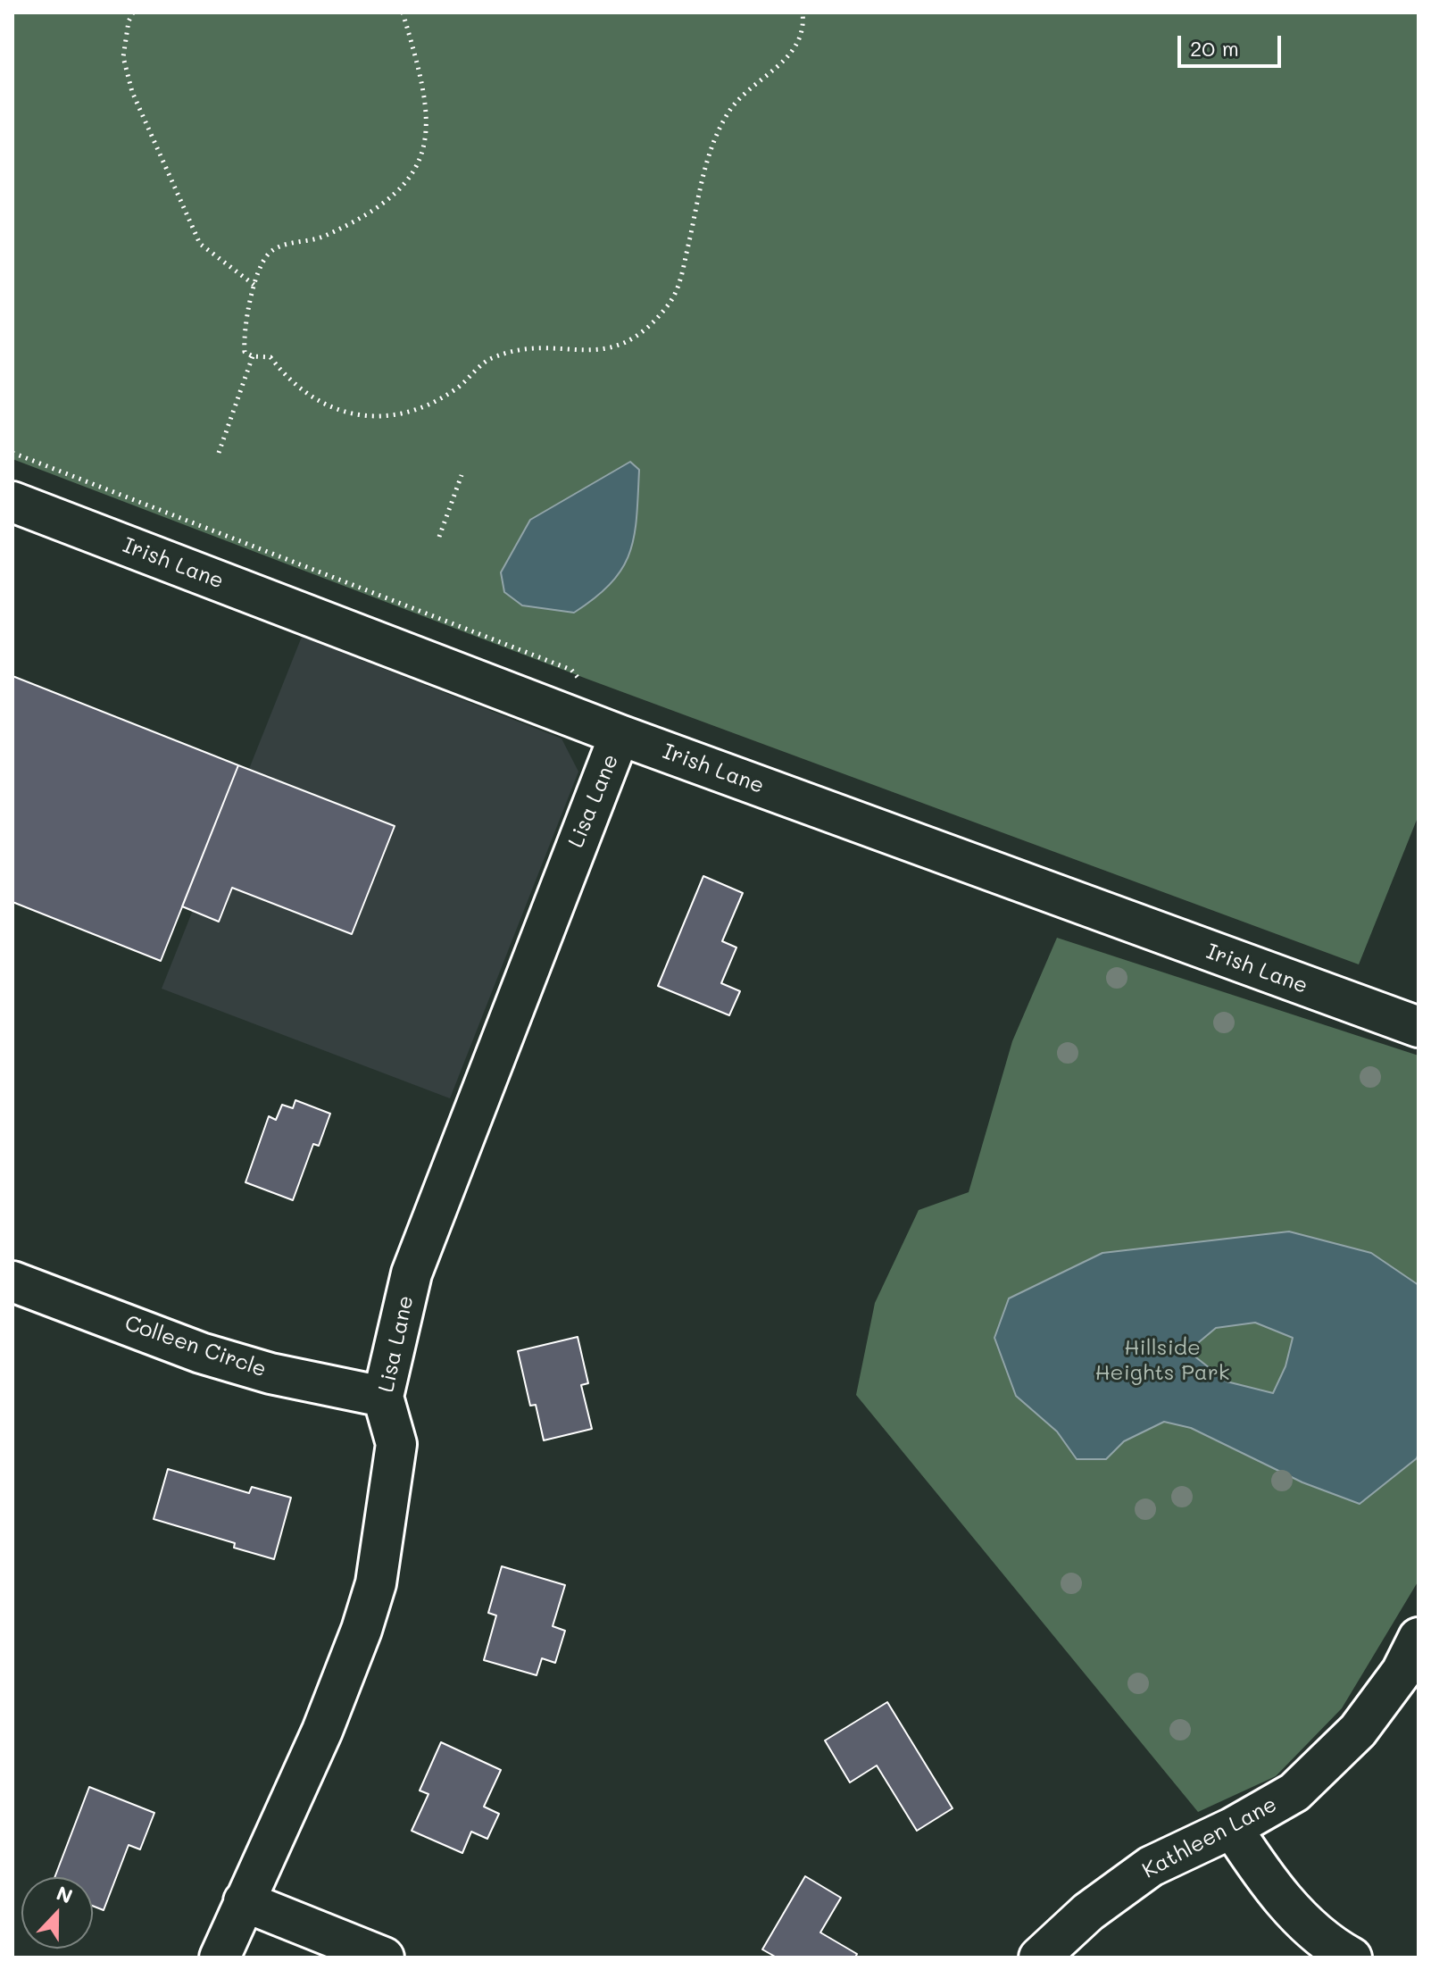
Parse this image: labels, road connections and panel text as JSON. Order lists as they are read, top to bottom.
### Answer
{
  "streets": {
    "street": [
      "Irish Lane",
      "Lisa Lane",
      "Colleen Circle",
      "Kathleen Lane"
    ]
  },
  "crossings": [
    ["Irish Lane", "Lisa Lane"],
    ["Lisa Lane", "Colleen Circle"]
  ],
  "parks": ["Hillside Heights Park"],
  "scale_bar": "20 m",
  "north": "top"
}
